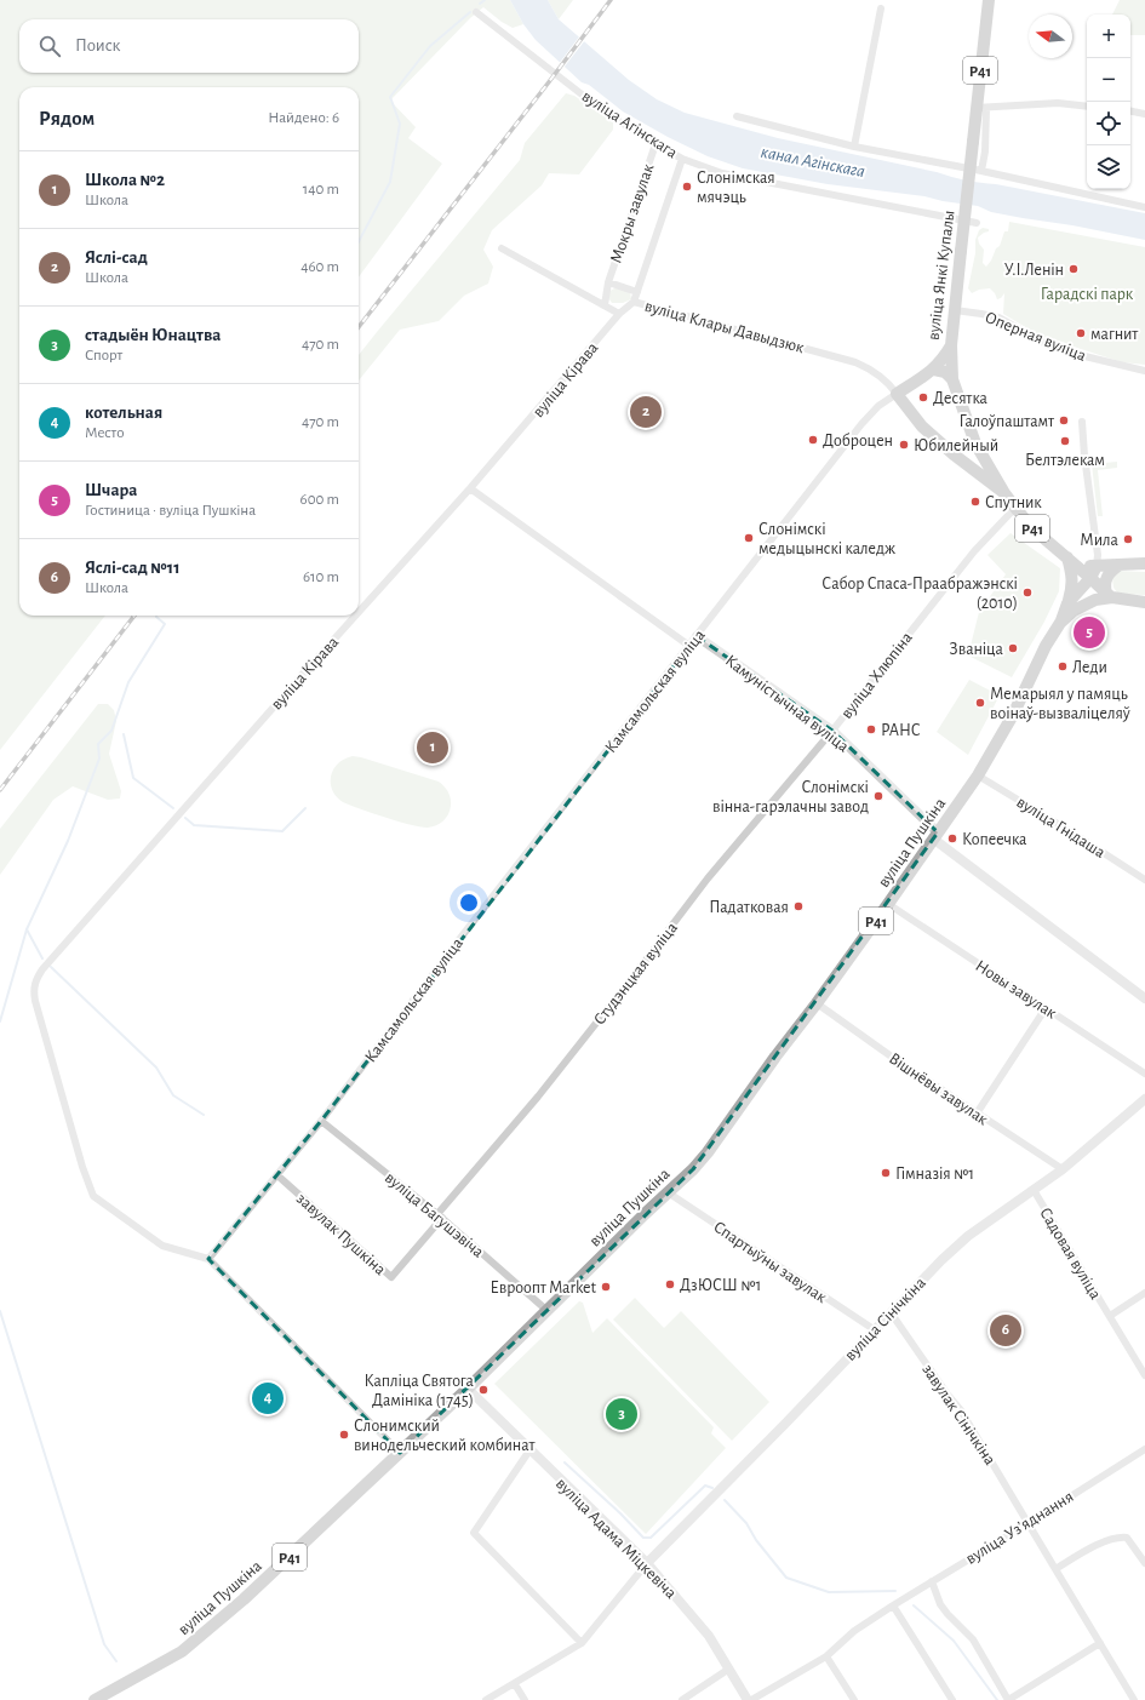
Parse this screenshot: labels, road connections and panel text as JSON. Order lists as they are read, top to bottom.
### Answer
{
  "streets": {
    "main road": ["Р41", "вуліца Янкі Купалы", "вуліца Пушкіна"],
    "street": [
      "вуліца Агінскага",
      "Мокры завулак",
      "вуліца Клары Давыдзюк",
      "Оперная вуліца",
      "вуліца Кірава",
      "вуліца Хлюпіна",
      "Камсамольская вуліца",
      "Камуністычная вуліца",
      "вуліца Гнідаша",
      "Студэнцкая вуліца",
      "Новы завулак",
      "Вішнёвы завулак",
      "вуліца Багушэвіча",
      "завулак Пушкіна",
      "Садовая вуліца",
      "Спартыўны завулак",
      "вуліца Сінічкіна",
      "завулак Сінічкіна",
      "вуліца Узʼяднання",
      "вуліца Адама Міцкевіча"
    ]
  },
  "crossings": [
    ["Р41", "вуліца Янкі Купалы"],
    ["Р41", "вуліца Клары Давыдзюк"],
    ["Р41", "вуліца Хлюпіна"],
    ["Р41", "Камсамольская вуліца"],
    ["Р41", "вуліца Пушкіна"],
    ["вуліца Агінскага", "Мокры завулак"],
    ["Мокры завулак", "вуліца Клары Давыдзюк"],
    ["вуліца Янкі Купалы", "вуліца Клары Давыдзюк"],
    ["вуліца Янкі Купалы", "Оперная вуліца"],
    ["вуліца Янкі Купалы", "Камсамольская вуліца"],
    ["вуліца Клары Давыдзюк", "вуліца Кірава"],
    ["вуліца Клары Давыдзюк", "Камсамольская вуліца"],
    ["вуліца Кірава", "Камсамольская вуліца"],
    ["вуліца Хлюпіна", "Камуністычная вуліца"],
    ["вуліца Хлюпіна", "Студэнцкая вуліца"],
    ["Камсамольская вуліца", "Камуністычная вуліца"],
    ["Камсамольская вуліца", "вуліца Багушэвіча"],
    ["Камсамольская вуліца", "завулак Пушкіна"],
    ["Камуністычная вуліца", "вуліца Пушкіна"],
    ["Камуністычная вуліца", "Студэнцкая вуліца"],
    ["вуліца Гнідаша", "вуліца Пушкіна"],
    ["вуліца Пушкіна", "Новы завулак"],
    ["вуліца Пушкіна", "Вішнёвы завулак"],
    ["вуліца Пушкіна", "вуліца Багушэвіча"],
    ["вуліца Пушкіна", "Спартыўны завулак"],
    ["вуліца Пушкіна", "вуліца Адама Міцкевіча"],
    ["Студэнцкая вуліца", "вуліца Багушэвіча"],
    ["Студэнцкая вуліца", "завулак Пушкіна"],
    ["Вішнёвы завулак", "вуліца Сінічкіна"],
    ["вуліца Багушэвіча", "завулак Пушкіна"],
    ["Садовая вуліца", "вуліца Сінічкіна"],
    ["Спартыўны завулак", "вуліца Сінічкіна"],
    ["вуліца Сінічкіна", "завулак Сінічкіна"],
    ["вуліца Сінічкіна", "вуліца Адама Міцкевіча"],
    ["завулак Сінічкіна", "вуліца Узʼяднання"],
    ["вуліца Узʼяднання", "вуліца Адама Міцкевіча"]
  ],
  "water": ["канал Агінскага"],
  "parks": ["Гарадскі парк"],
  "places": [
    "Слонімская мячэць",
    "У.І.Ленін",
    "магнит",
    "Десятка",
    "Галоўпаштамт",
    "Доброцен",
    "Белтэлекам",
    "Юбилейный",
    "Спутник",
    "Слонімскі медыцынскі каледж",
    "Мила",
    "Сабор Спаса-Праабражэнскі (2010)",
    "Званіца",
    "Леди",
    "Мемарыял у памяць воінаў-вызваліцеляў",
    "РАНС",
    "Слонімскі вінна-гарэлачны завод",
    "Копеечка",
    "Падатковая",
    "Гімназія №1",
    "ДзЮСШ №1",
    "Евроопт Market",
    "Капліца Святога Дамініка (1745)",
    "Слонимский винодельческий комбинат"
  ],
  "north": "left",
  "page": {
    "map_buttons": ["+", "−"],
    "search": "Поиск",
    "heading": ["Рядом", "Найдено: 6"],
    "list": [
      {
        "mark": "1",
        "name": "Школа №2",
        "note": "Школа",
        "value": "140 m"
      },
      {
        "mark": "2",
        "name": "Яслі-сад",
        "note": "Школа",
        "value": "460 m"
      },
      {
        "mark": "3",
        "name": "стадыён Юнацтва",
        "note": "Спорт",
        "value": "470 m"
      },
      {
        "mark": "4",
        "name": "котельная",
        "note": "Место",
        "value": "470 m"
      },
      {
        "mark": "5",
        "name": "Шчара",
        "note": "Гостиница · вуліца Пушкіна",
        "value": "600 m"
      },
      {
        "mark": "6",
        "name": "Яслі-сад №11",
        "note": "Школа",
        "value": "610 m"
      }
    ],
    "pins": [
      "2",
      "5",
      "1",
      "6",
      "4",
      "3"
    ]
  }
}
